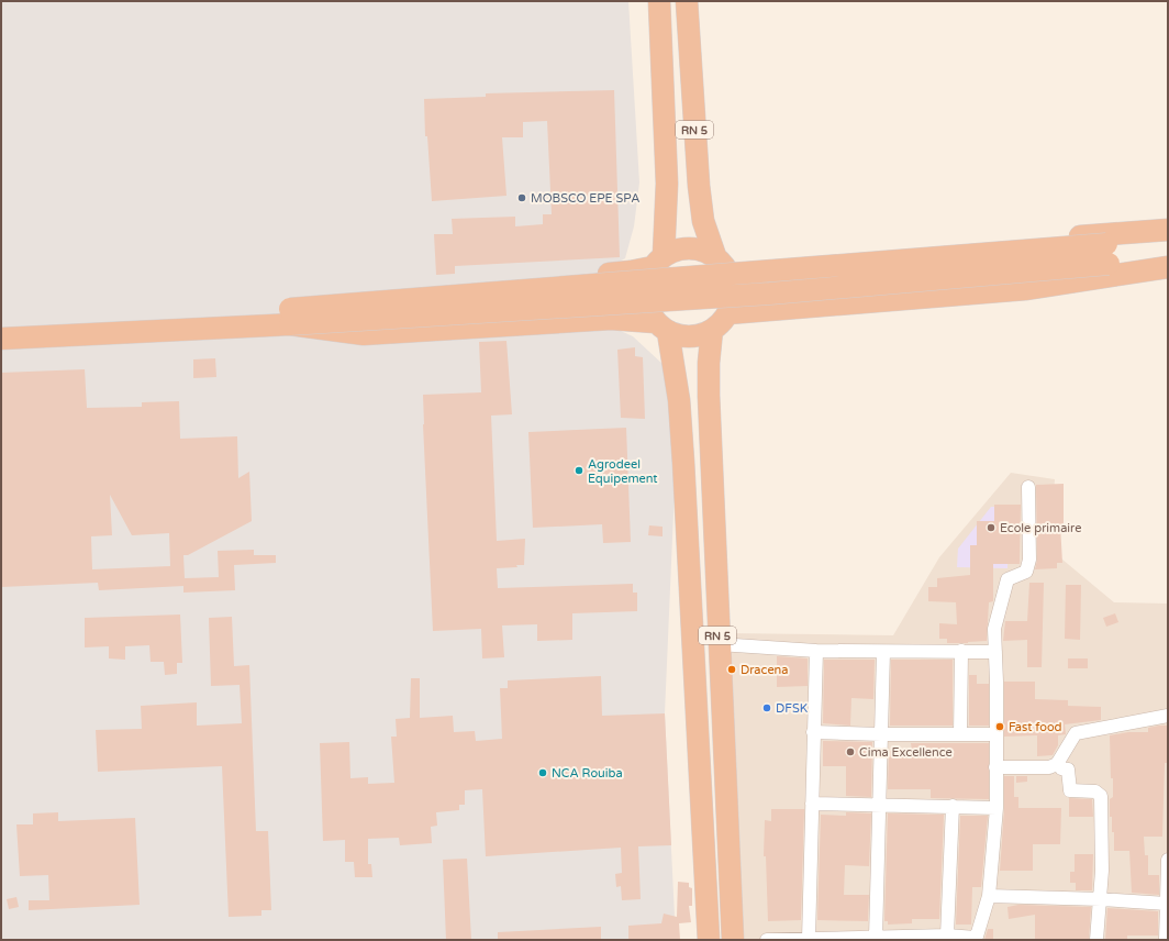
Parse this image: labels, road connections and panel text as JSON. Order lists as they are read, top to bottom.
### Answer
{
  "streets": {
    "highway": ["RN 5"]
  },
  "places": [
    "MOBSCO EPE SPA",
    "Agrodeel Equipement",
    "Ecole primaire",
    "Dracena",
    "DFSK",
    "Fast food",
    "Cima Excellence",
    "NCA Rouiba"
  ]
}
